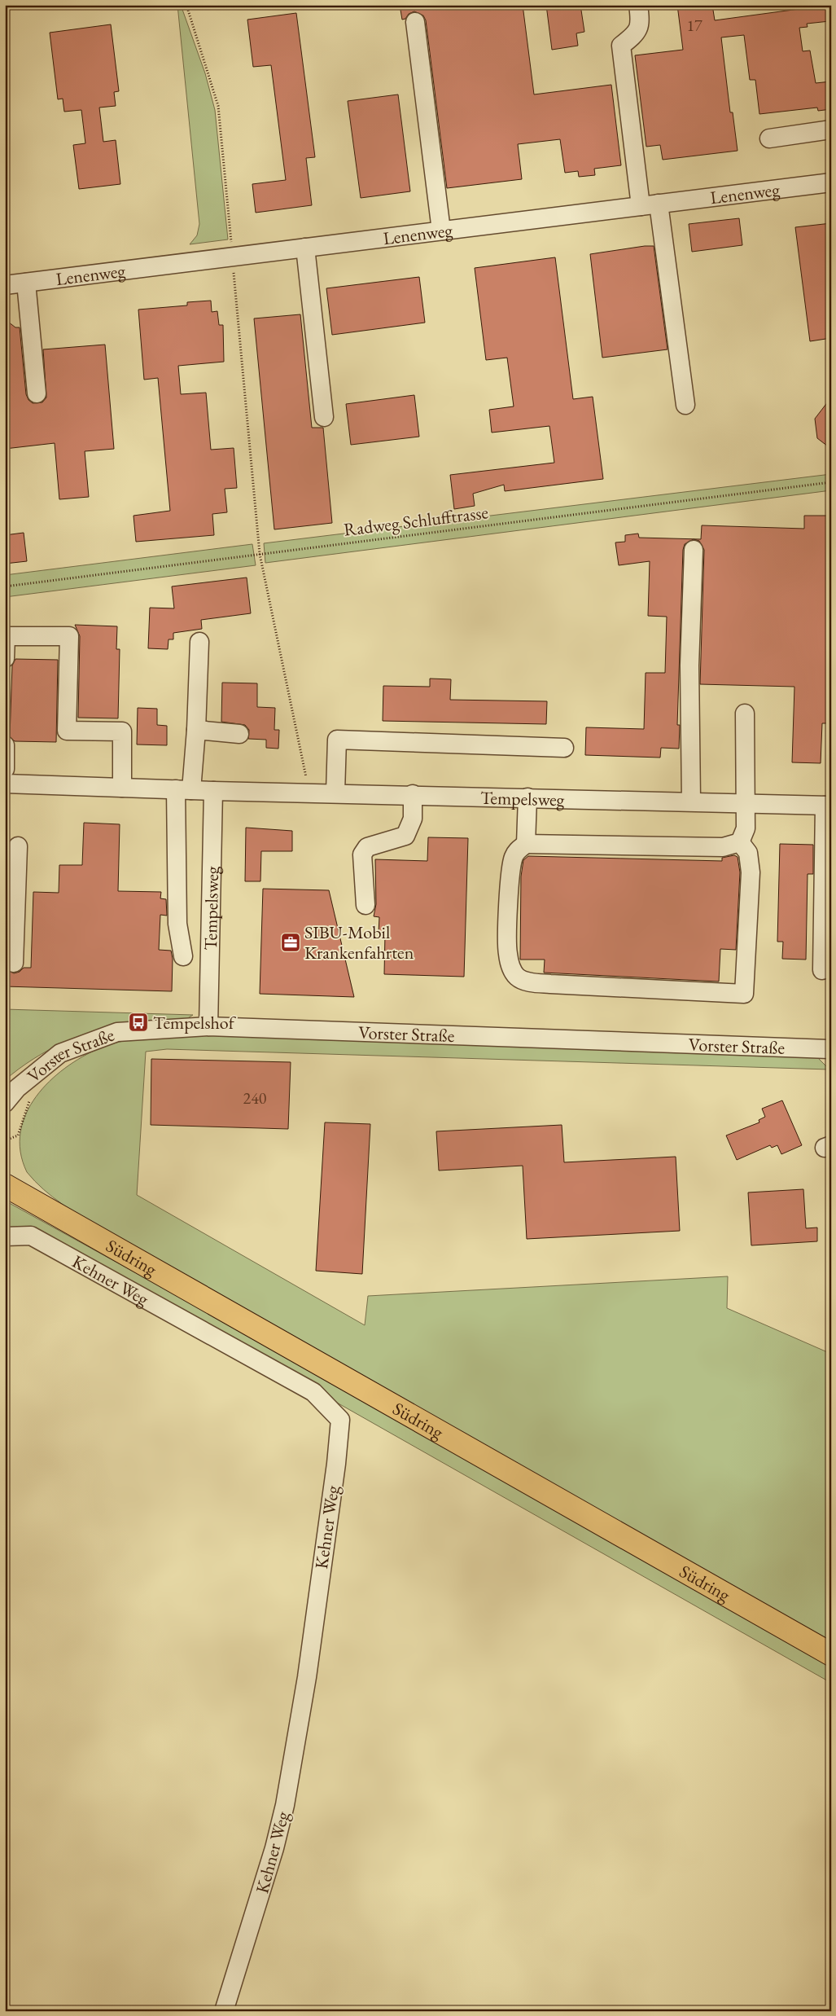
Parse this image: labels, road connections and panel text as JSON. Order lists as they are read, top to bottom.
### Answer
{
  "streets": {
    "main road": ["Südring"],
    "street": [
      "Lenenweg",
      "Tempelsweg",
      "Vorster Straße",
      "Kehner Weg"
    ],
    "path": ["Radweg Schlufftrasse"]
  },
  "crossings": [
    ["Tempelsweg", "Vorster Straße"]
  ],
  "places": {
    "office": ["SIBU-Mobil Krankenfahrten"],
    "bus stop": ["Tempelshof"]
  },
  "house_numbers": ["17", "240"]
}
